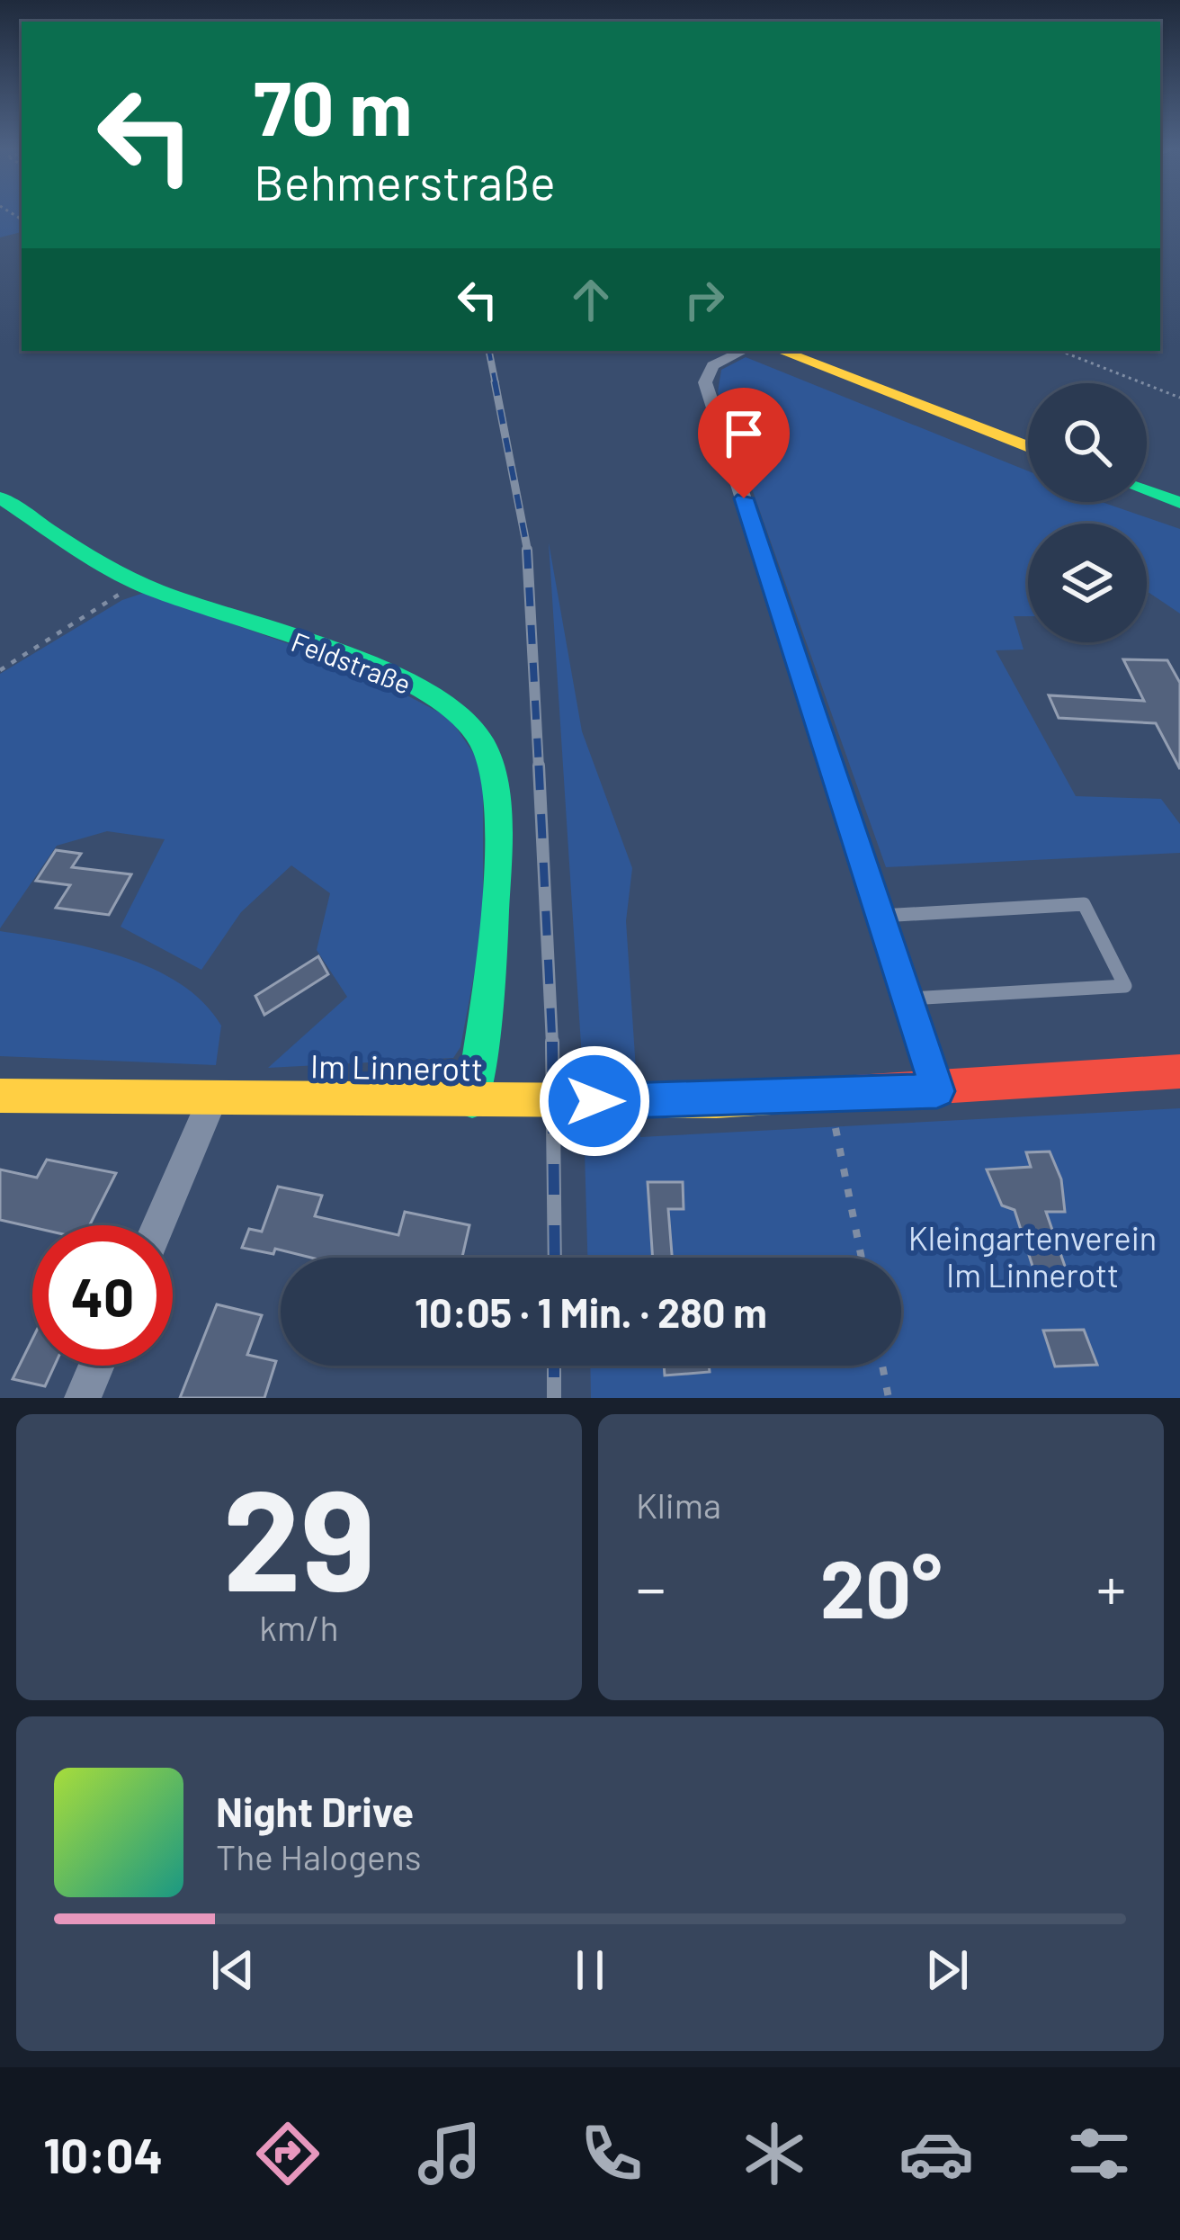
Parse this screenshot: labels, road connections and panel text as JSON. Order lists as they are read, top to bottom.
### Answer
{
  "streets": {
    "main road": ["Feldstraße", "Im Linnerott"]
  },
  "crossings": [
    ["Feldstraße", "Im Linnerott"]
  ],
  "parks": ["Kleingartenverein Im Linnerott"],
  "page": {
    "turn": ["70 m", "Behmerstraße"],
    "limit": "40",
    "trip": "10:05 · 1 Min. · 280 m",
    "tile": [
      ["29", "km/h"],
      "Klima"
    ],
    "heat": ["−", "20°", "+"],
    "song": ["Night Drive", "The Halogens"],
    "tabs": "10:04"
  }
}
